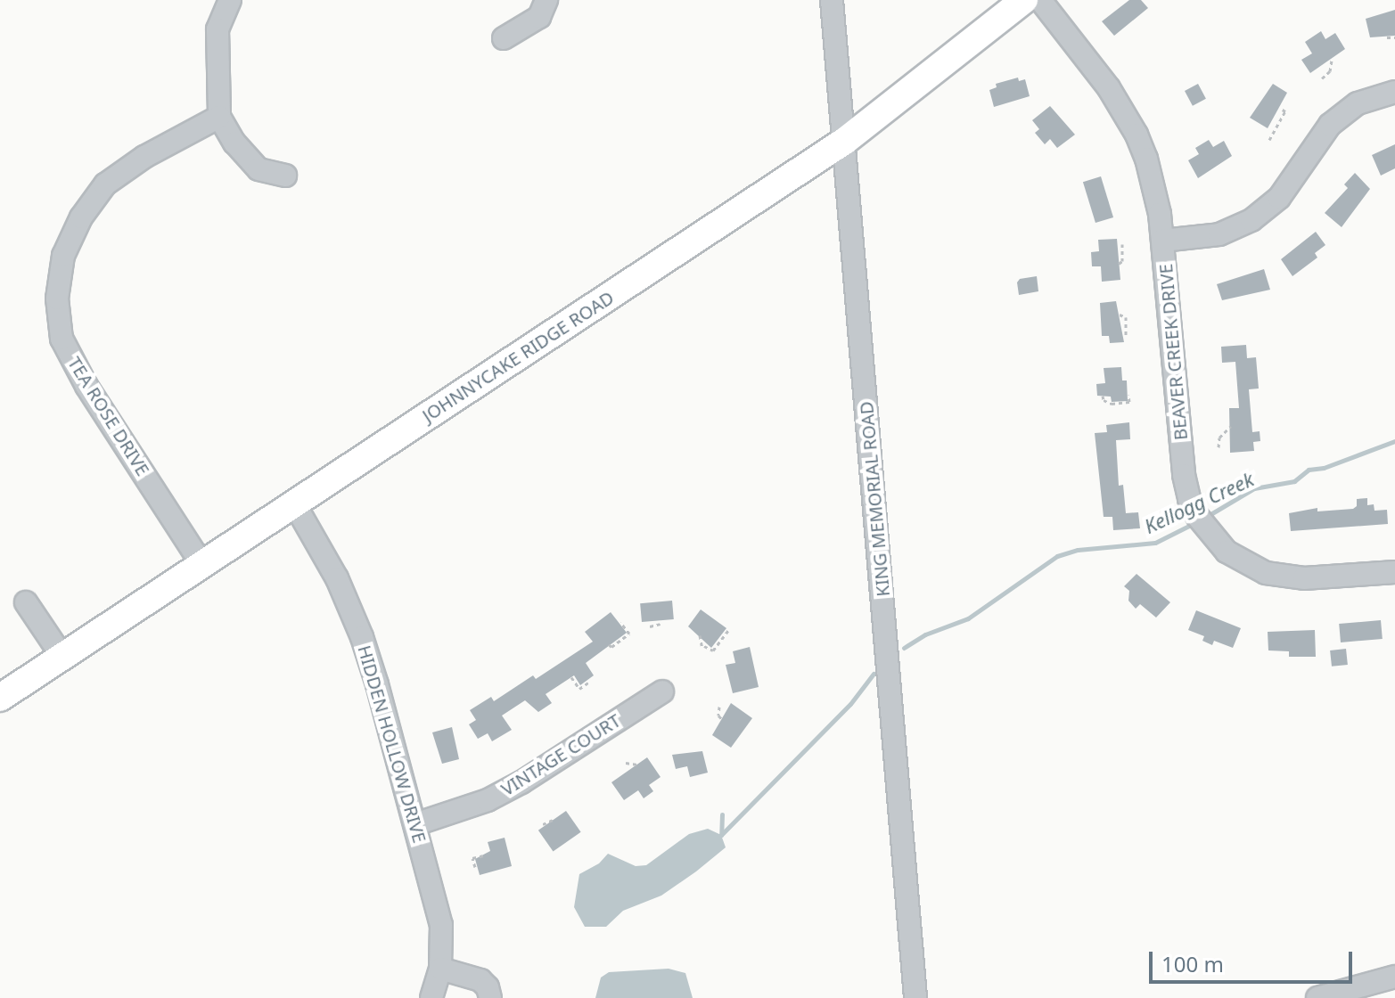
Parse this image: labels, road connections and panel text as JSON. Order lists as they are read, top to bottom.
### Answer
{
  "streets": {
    "main road": ["JOHNNYCAKE RIDGE ROAD"],
    "street": [
      "BEAVER CREEK DRIVE",
      "TEA ROSE DRIVE",
      "KING MEMORIAL ROAD",
      "HIDDEN HOLLOW DRIVE",
      "VINTAGE COURT"
    ]
  },
  "crossings": [
    ["JOHNNYCAKE RIDGE ROAD", "TEA ROSE DRIVE"],
    ["JOHNNYCAKE RIDGE ROAD", "KING MEMORIAL ROAD"],
    ["JOHNNYCAKE RIDGE ROAD", "HIDDEN HOLLOW DRIVE"],
    ["HIDDEN HOLLOW DRIVE", "VINTAGE COURT"]
  ],
  "water": ["Kellogg Creek"],
  "scale_bar": "100 m"
}
